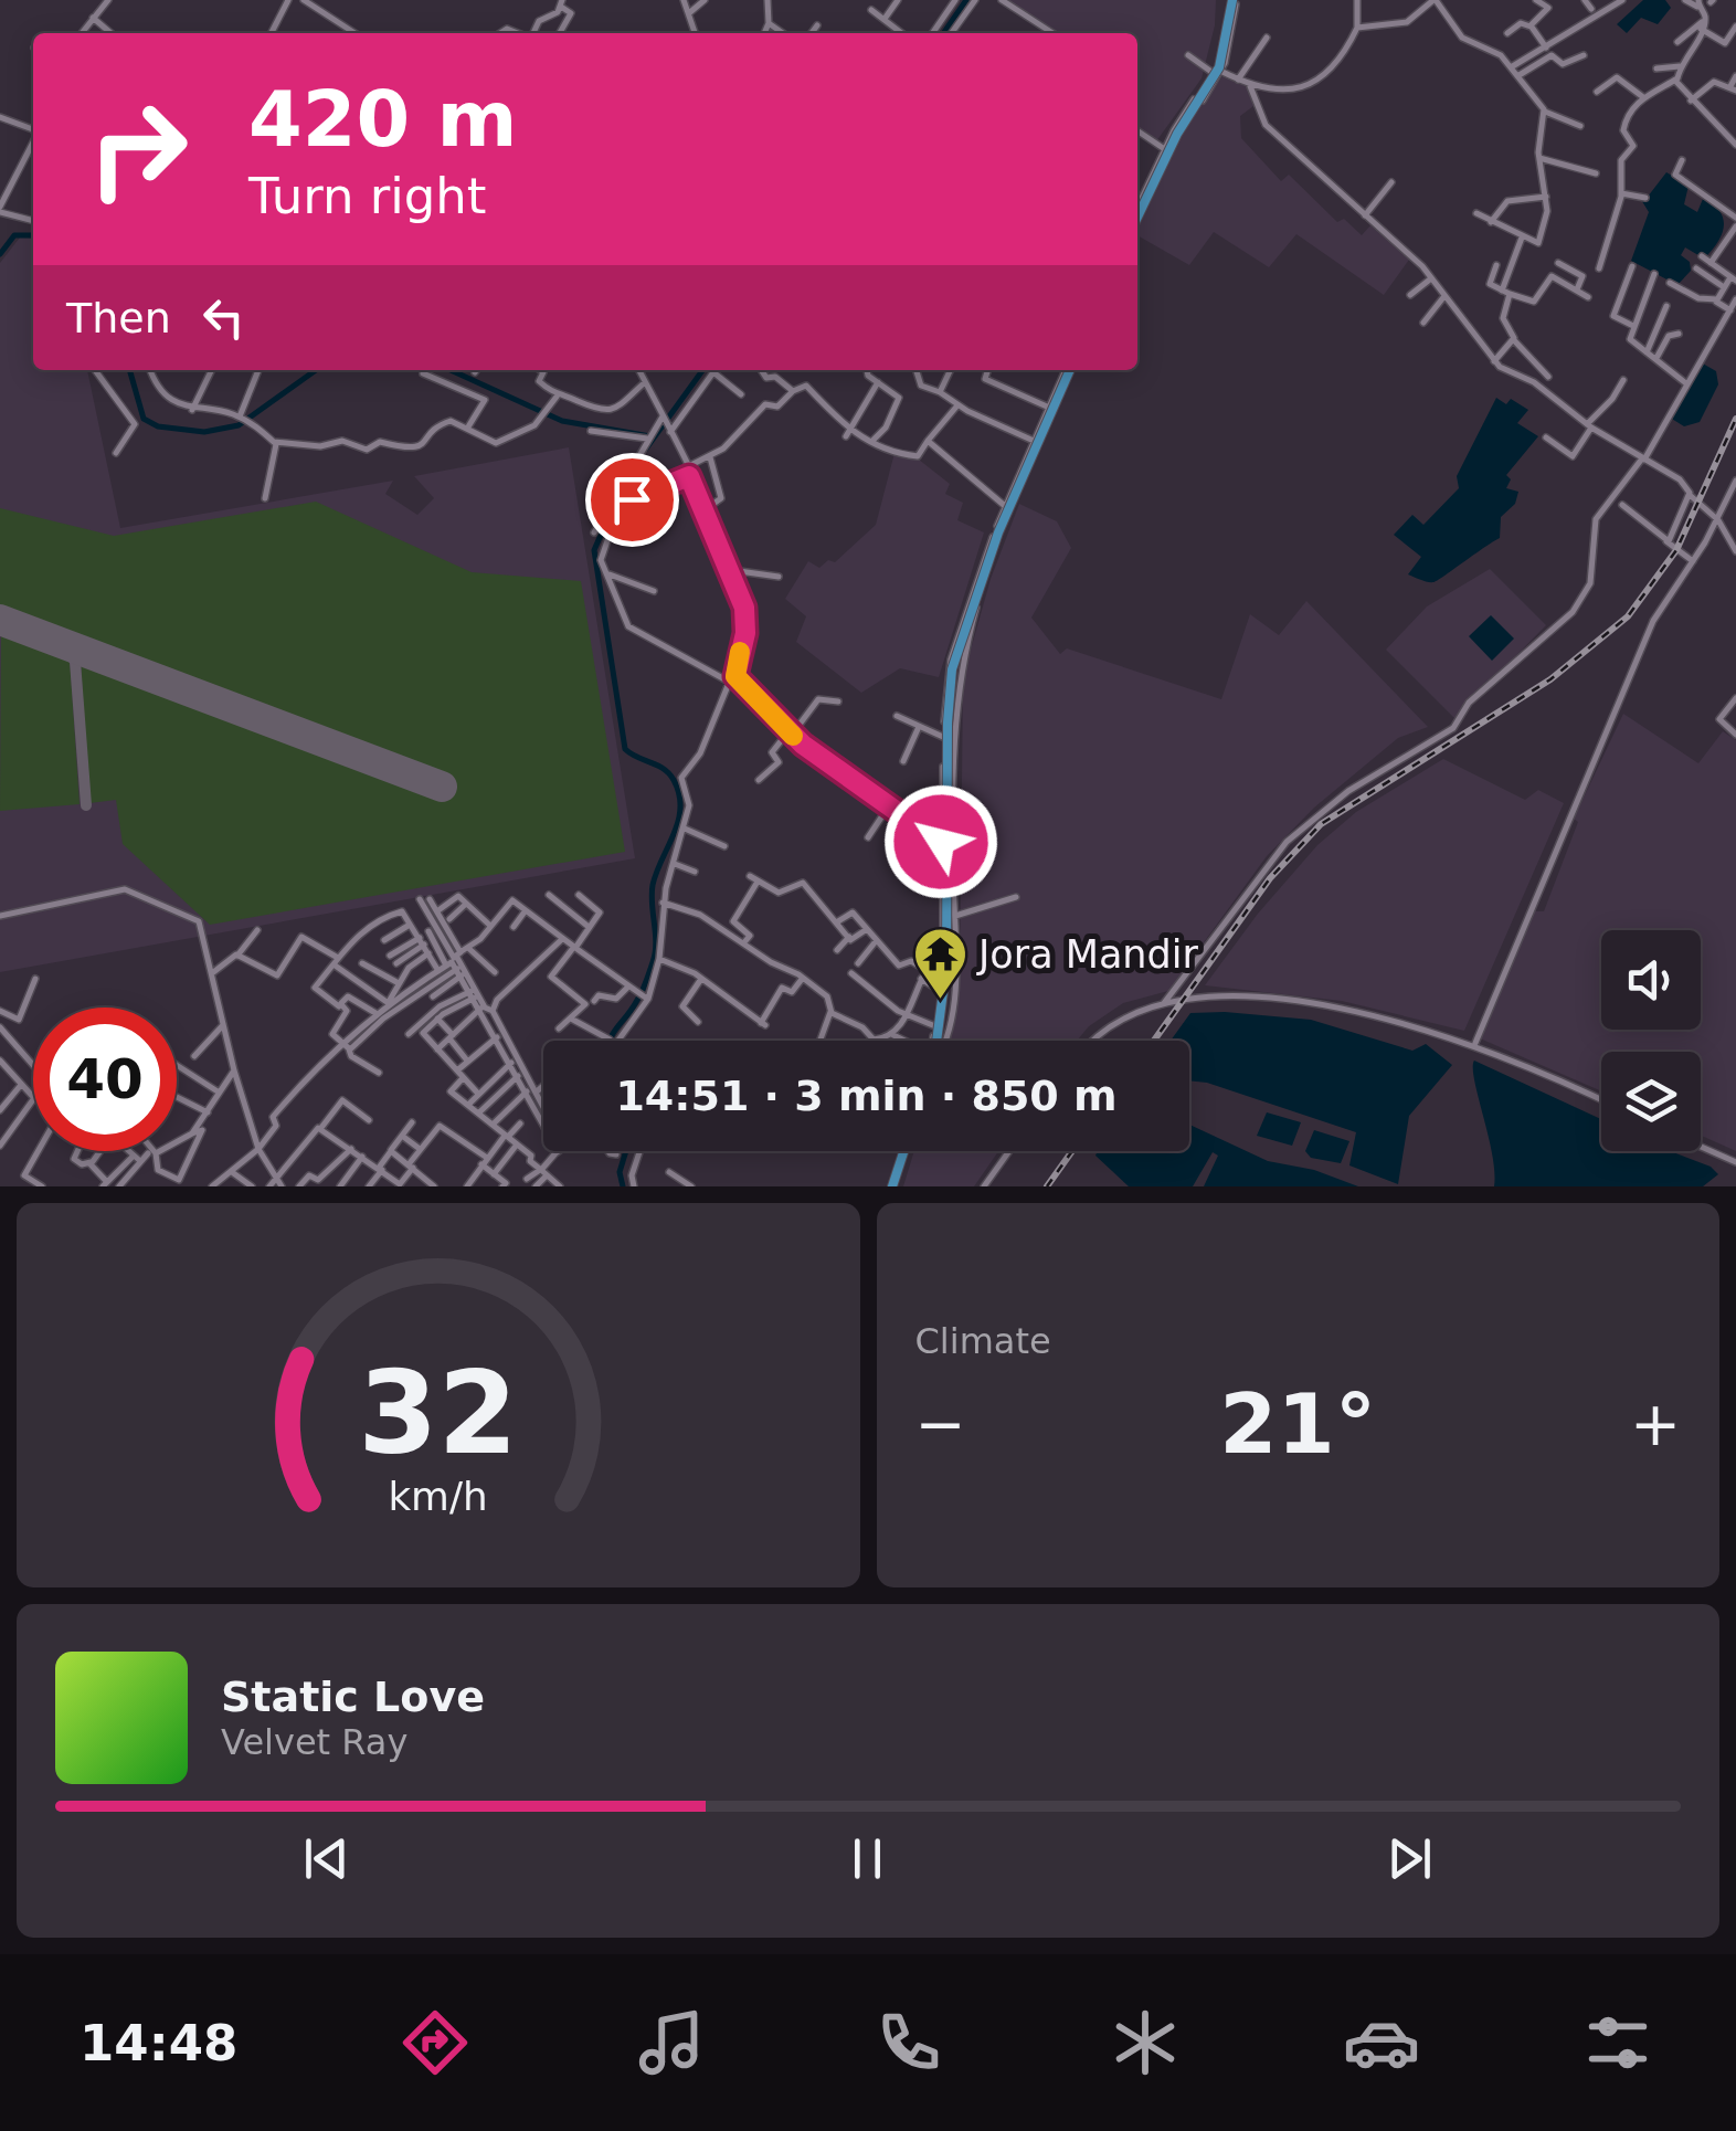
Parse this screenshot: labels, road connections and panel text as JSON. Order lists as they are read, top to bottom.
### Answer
{
  "places": {
    "temple": ["Jora Mandir"]
  },
  "page": {
    "turn": ["420 m", "Turn right"],
    "then": "Then",
    "limit": "40",
    "trip": "14:51 · 3 min · 850 m",
    "tile": "Climate",
    "heat": ["−", "21°", "+"],
    "song": ["Static Love", "Velvet Ray"],
    "tabs": "14:48",
    "gauge": ["32", "km/h"]
  }
}
